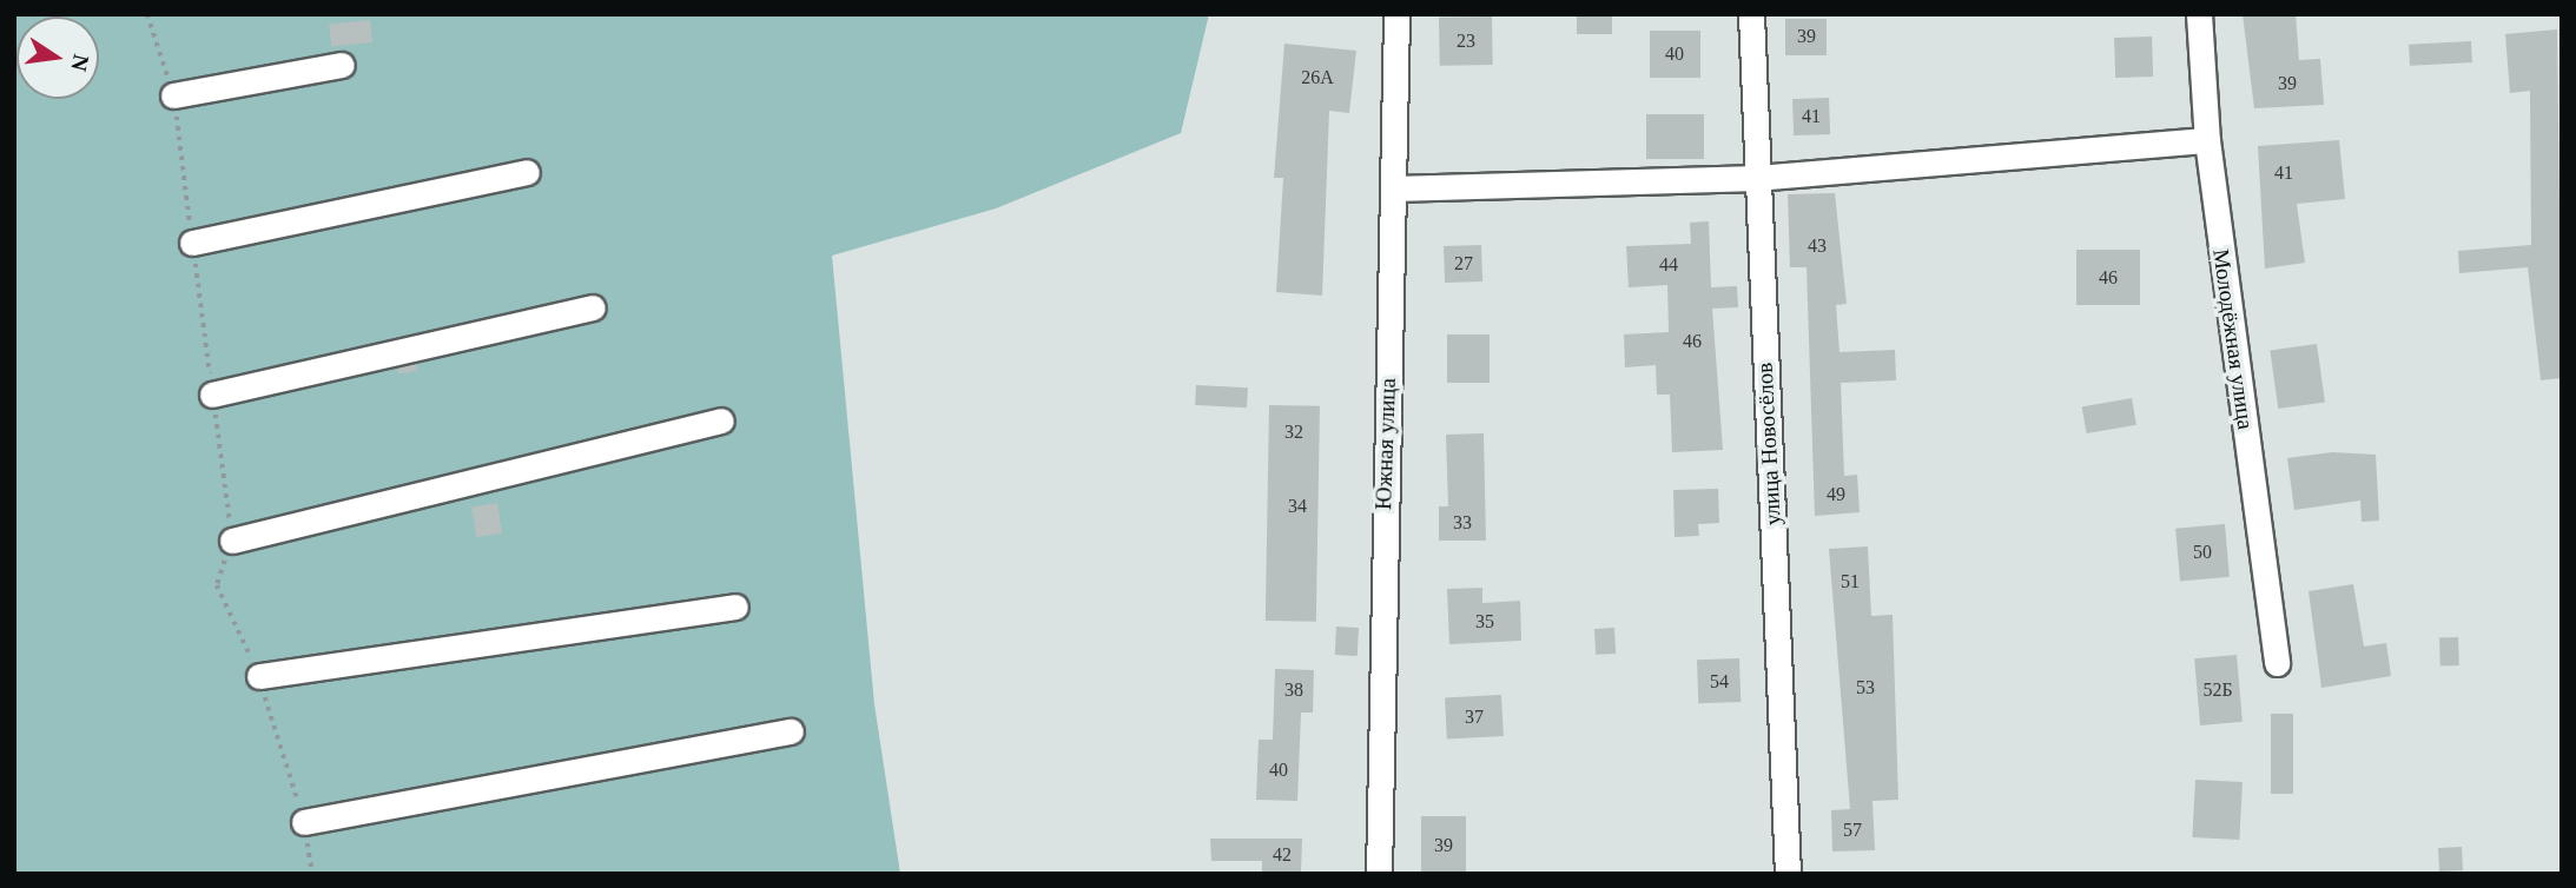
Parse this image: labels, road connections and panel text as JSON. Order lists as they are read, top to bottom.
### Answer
{
  "streets": {
    "street": ["Молодёжная улица", "Южная улица", "улица Новосёлов"]
  },
  "house_numbers": [
    "39",
    "23",
    "40",
    "26А",
    "39",
    "41",
    "41",
    "43",
    "27",
    "44",
    "46",
    "46",
    "32",
    "49",
    "34",
    "33",
    "50",
    "51",
    "35",
    "54",
    "53",
    "38",
    "52Б",
    "37",
    "40",
    "57",
    "39",
    "42"
  ],
  "north": "right"
}
